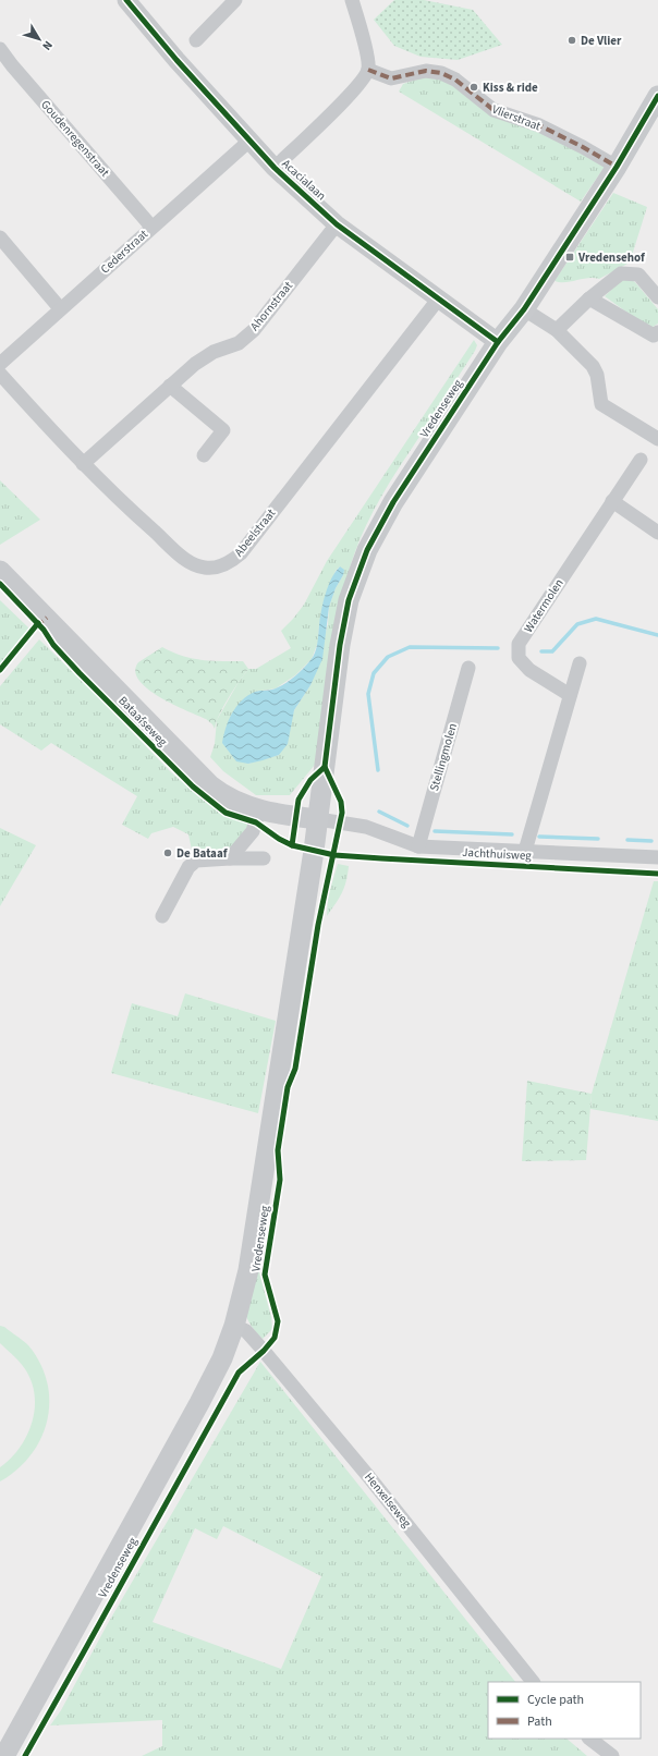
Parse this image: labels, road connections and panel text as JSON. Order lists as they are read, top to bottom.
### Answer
{
  "streets": {
    "main road": ["Vredenseweg", "Bataafseweg"],
    "street": [
      "Vlierstraat",
      "Goudenregenstraat",
      "Acacialaan",
      "Cederstraat",
      "Ahornstraat",
      "Abeelstraat",
      "Watermolen",
      "Stellingmolen",
      "Jachthuisweg",
      "Henxelseweg"
    ]
  },
  "crossings": [
    ["Vlierstraat", "Vredenseweg"],
    ["Goudenregenstraat", "Cederstraat"],
    ["Acacialaan", "Cederstraat"],
    ["Acacialaan", "Ahornstraat"],
    ["Acacialaan", "Vredenseweg"],
    ["Acacialaan", "Abeelstraat"],
    ["Ahornstraat", "Abeelstraat"],
    ["Vredenseweg", "Bataafseweg"],
    ["Vredenseweg", "Jachthuisweg"],
    ["Vredenseweg", "Henxelseweg"],
    ["Bataafseweg", "Jachthuisweg"],
    ["Stellingmolen", "Jachthuisweg"]
  ],
  "places": {
    "other": ["De Vlier", "Kiss & ride", "De Bataaf"],
    "transit": ["Vredensehof"]
  },
  "legend": ["Cycle path", "Path"],
  "north": "bottom right"
}
